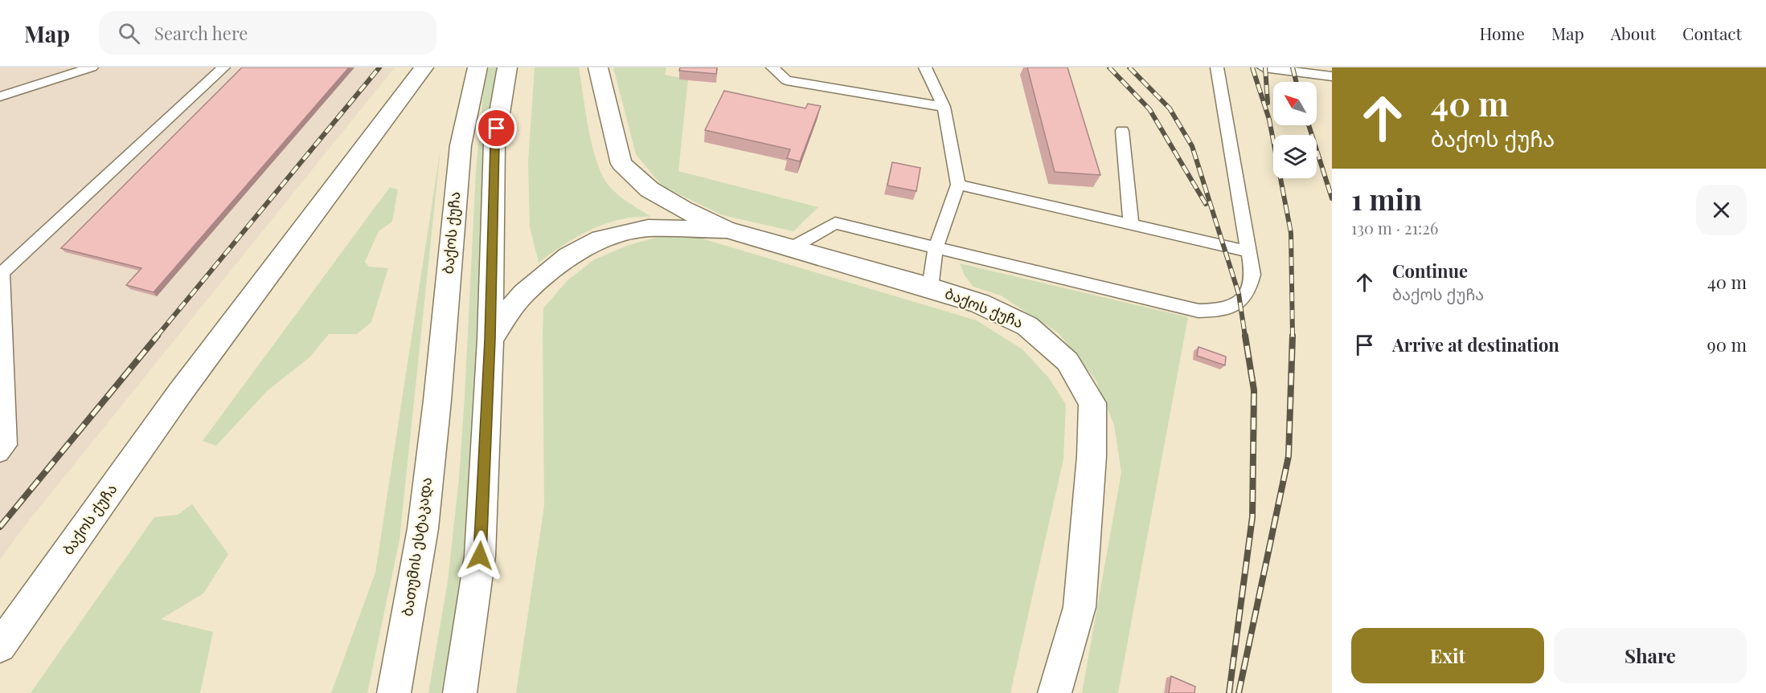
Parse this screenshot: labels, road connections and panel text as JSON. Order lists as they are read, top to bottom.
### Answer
{
  "streets": {
    "main road": ["ბაქოს ქუჩა", "ბათუმის ესტაკადა"]
  },
  "crossings": [
    ["ბაქოს ქუჩა", "ბათუმის ესტაკადა"]
  ],
  "north": "top left",
  "page": {
    "header": "Map",
    "search": "Search here",
    "nav": [
      "Home",
      "Map",
      "About",
      "Contact"
    ],
    "turn": ["40 m", "ბაქოს ქუჩა"],
    "heading": ["1 min", "130 m · 21:26"],
    "list": [
      {
        "name": "Continue",
        "note": "ბაქოს ქუჩა",
        "value": "40 m"
      },
      {
        "name": "Arrive at destination",
        "value": "90 m"
      }
    ],
    "buttons": ["Exit", "Share"]
  }
}
